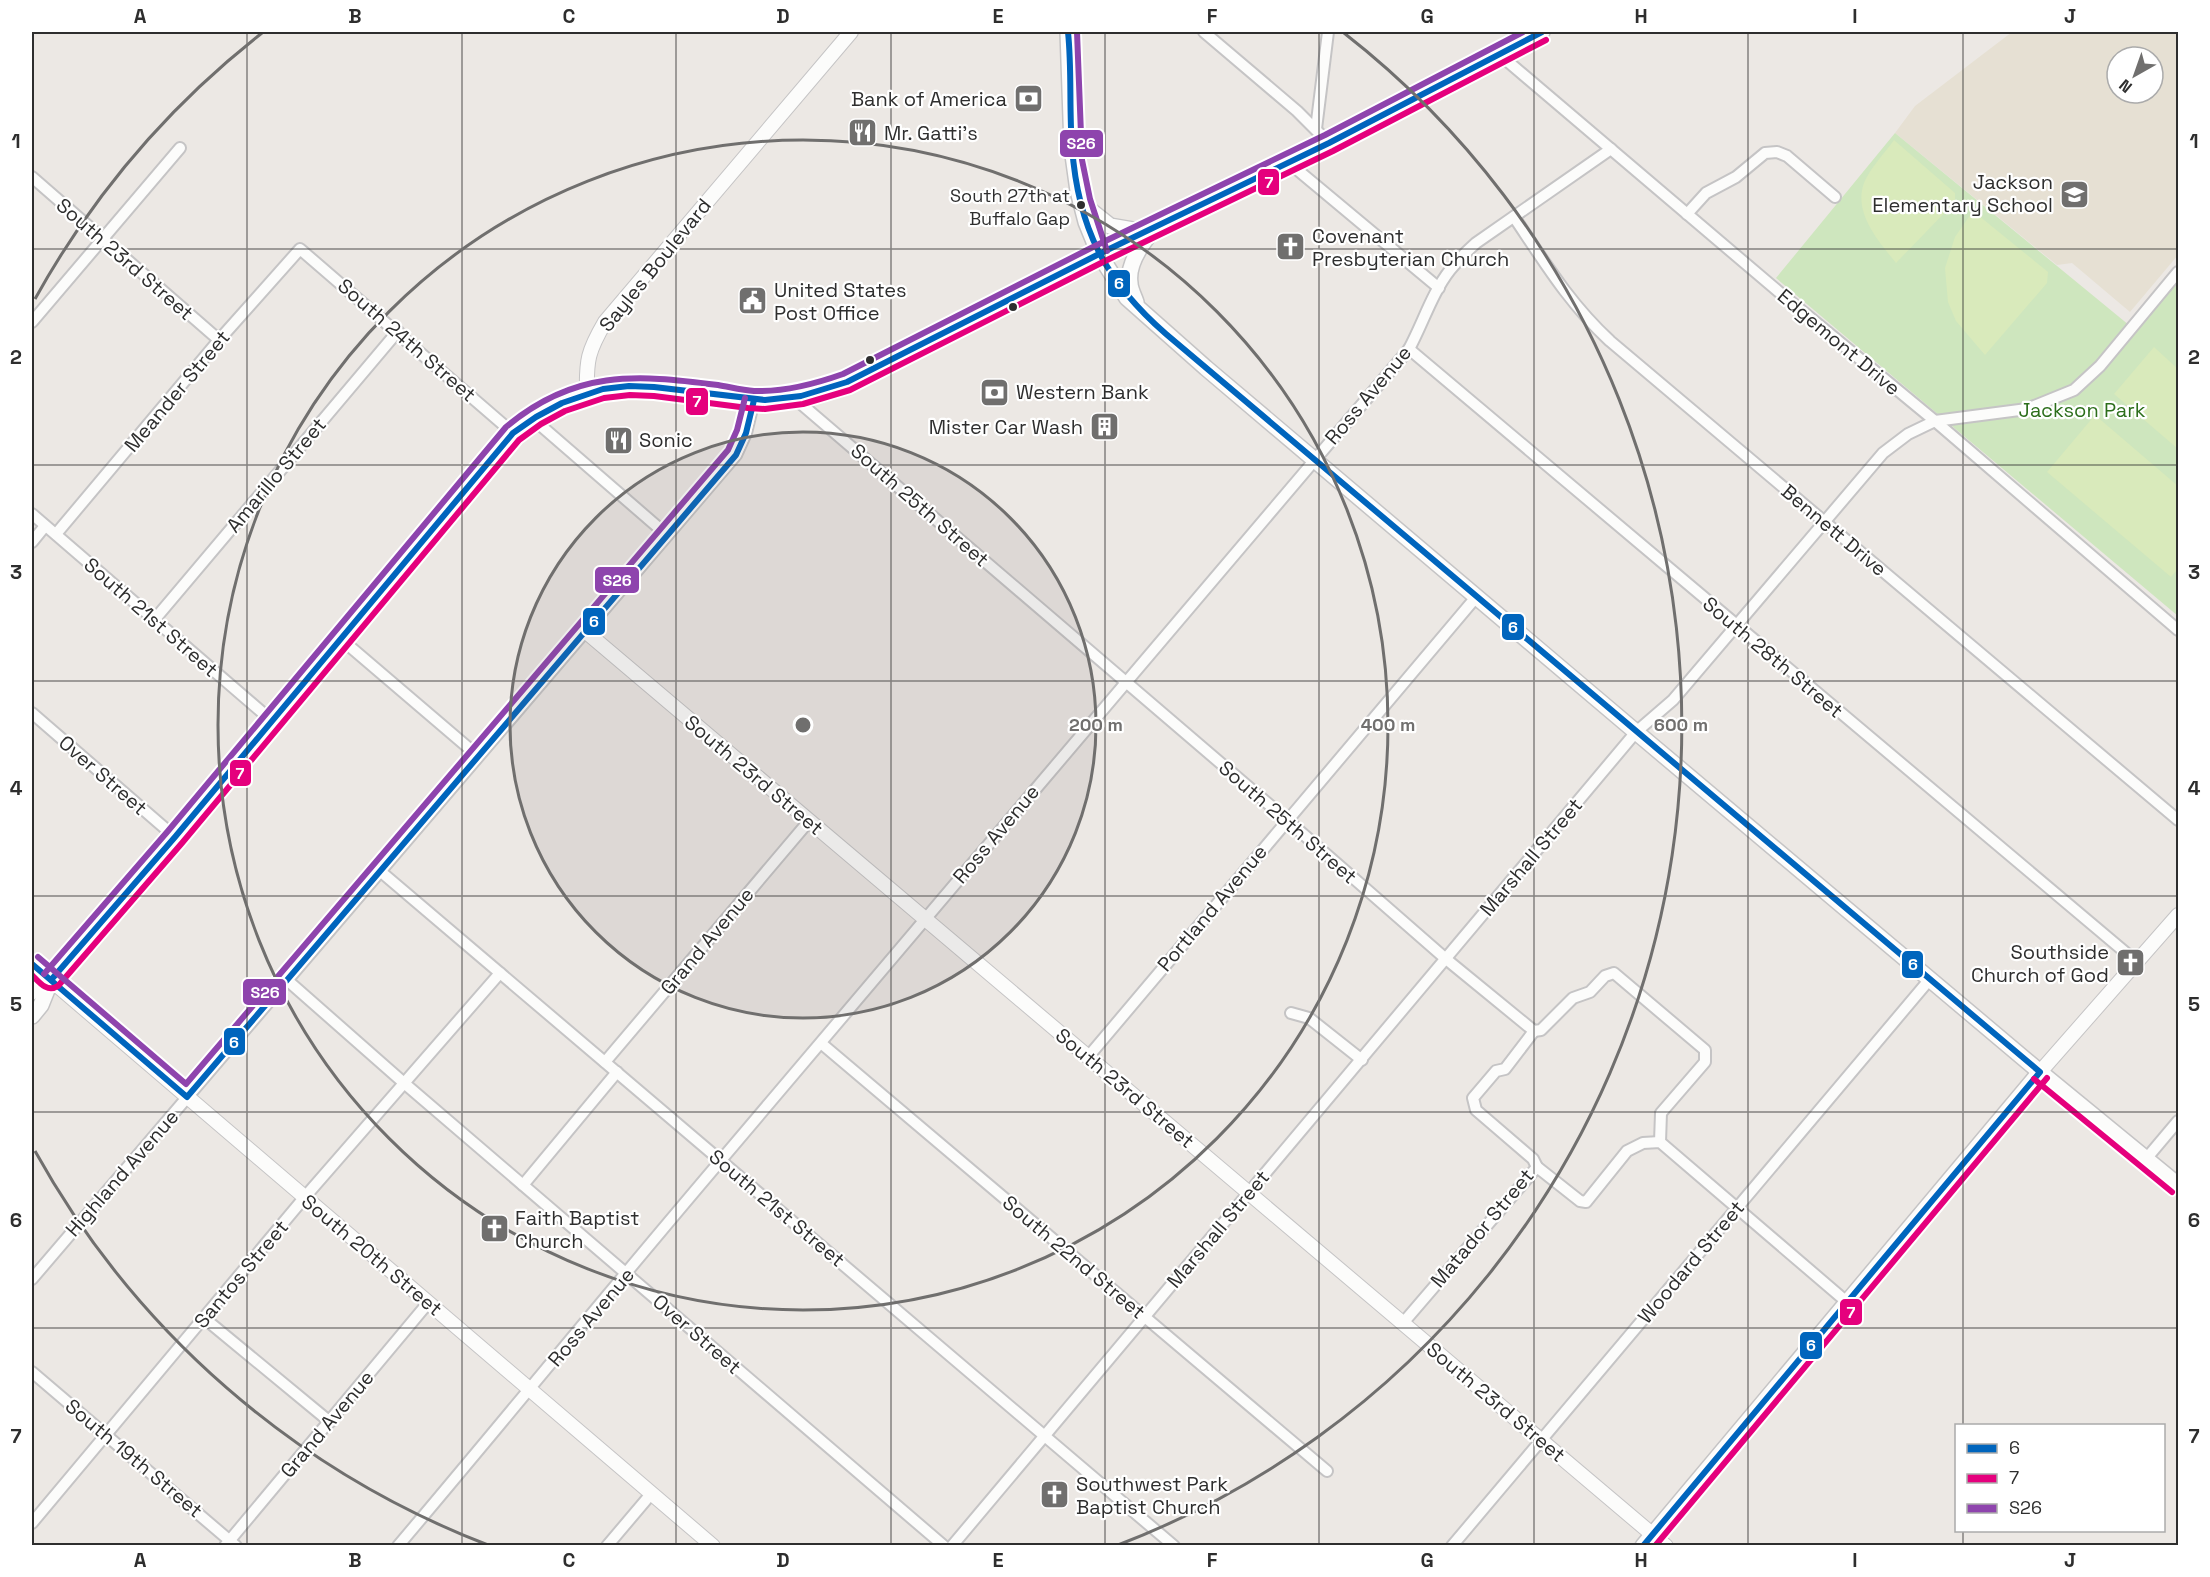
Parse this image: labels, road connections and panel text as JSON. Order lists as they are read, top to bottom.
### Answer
{
  "streets": {
    "street": [
      "South 23rd Street",
      "Sayles Boulevard",
      "South 24th Street",
      "Edgemont Drive",
      "Meander Street",
      "Ross Avenue",
      "Amarillo Street",
      "South 25th Street",
      "Bennett Drive",
      "South 21st Street",
      "South 28th Street",
      "Over Street",
      "Marshall Street",
      "Portland Avenue",
      "Grand Avenue",
      "Highland Avenue",
      "Matador Street",
      "South 20th Street",
      "South 22nd Street",
      "Woodard Street",
      "Santos Street",
      "South 19th Street"
    ]
  },
  "crossings": [
    ["South 23rd Street", "Meander Street"],
    ["South 23rd Street", "Ross Avenue"],
    ["South 23rd Street", "Marshall Street"],
    ["South 23rd Street", "Portland Avenue"],
    ["South 23rd Street", "Grand Avenue"],
    ["South 23rd Street", "Highland Avenue"],
    ["South 23rd Street", "Matador Street"],
    ["South 23rd Street", "Woodard Street"],
    ["South 24th Street", "Meander Street"],
    ["South 24th Street", "Amarillo Street"],
    ["Edgemont Drive", "Ross Avenue"],
    ["Edgemont Drive", "Marshall Street"],
    ["Meander Street", "South 21st Street"],
    ["Ross Avenue", "South 25th Street"],
    ["Ross Avenue", "Bennett Drive"],
    ["Ross Avenue", "South 21st Street"],
    ["Ross Avenue", "South 28th Street"],
    ["Ross Avenue", "Over Street"],
    ["Ross Avenue", "South 20th Street"],
    ["Ross Avenue", "South 22nd Street"],
    ["Amarillo Street", "South 21st Street"],
    ["South 25th Street", "Marshall Street"],
    ["South 25th Street", "Portland Avenue"],
    ["South 25th Street", "Matador Street"],
    ["Bennett Drive", "Marshall Street"],
    ["South 21st Street", "Marshall Street"],
    ["South 21st Street", "Grand Avenue"],
    ["South 21st Street", "Highland Avenue"],
    ["South 21st Street", "Santos Street"],
    ["South 28th Street", "Marshall Street"],
    ["Over Street", "Highland Avenue"],
    ["Over Street", "Santos Street"],
    ["Marshall Street", "South 22nd Street"],
    ["Grand Avenue", "South 20th Street"],
    ["Grand Avenue", "South 19th Street"],
    ["Highland Avenue", "South 20th Street"],
    ["South 20th Street", "Santos Street"],
    ["Santos Street", "South 19th Street"]
  ],
  "parks": ["Jackson Park"],
  "places": {
    "bank": ["Bank of America", "Western Bank"],
    "restaurant": ["Mr. Gatti's", "Sonic"],
    "school or university": ["Jackson Elementary School"],
    "other": ["South 27th at Buffalo Gap"],
    "church": [
      "Covenant Presbyterian Church",
      "Southside Church of God",
      "Faith Baptist Church",
      "Southwest Park Baptist Church"
    ],
    "public building": ["United States Post Office"],
    "building": ["Mister Car Wash"]
  },
  "lines": ["transit line 6", "transit line S26", "transit line 7"],
  "legend": ["6", "7", "S26"],
  "north": "bottom left",
  "grid": {
    "columns": [
      "A",
      "B",
      "C",
      "D",
      "E",
      "F",
      "G",
      "H",
      "I",
      "J"
    ],
    "rows": [
      "1",
      "2",
      "3",
      "4",
      "5",
      "6",
      "7"
    ]
  },
  "rings": ["200 m", "400 m", "600 m"]
}
